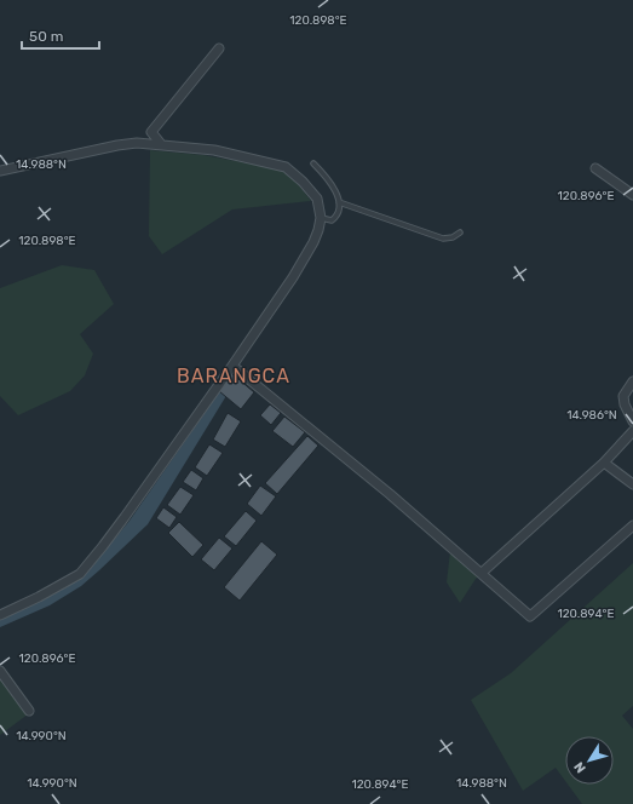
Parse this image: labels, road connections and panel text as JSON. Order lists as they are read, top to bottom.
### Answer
{
  "districts": ["BARANGCA"],
  "scale_bar": "50 m",
  "north": "bottom left",
  "coordinates": [
    "120.898°E",
    "14.988°N",
    "120.896°E",
    "14.986°N",
    "120.894°E",
    "14.990°N"
  ]
}
